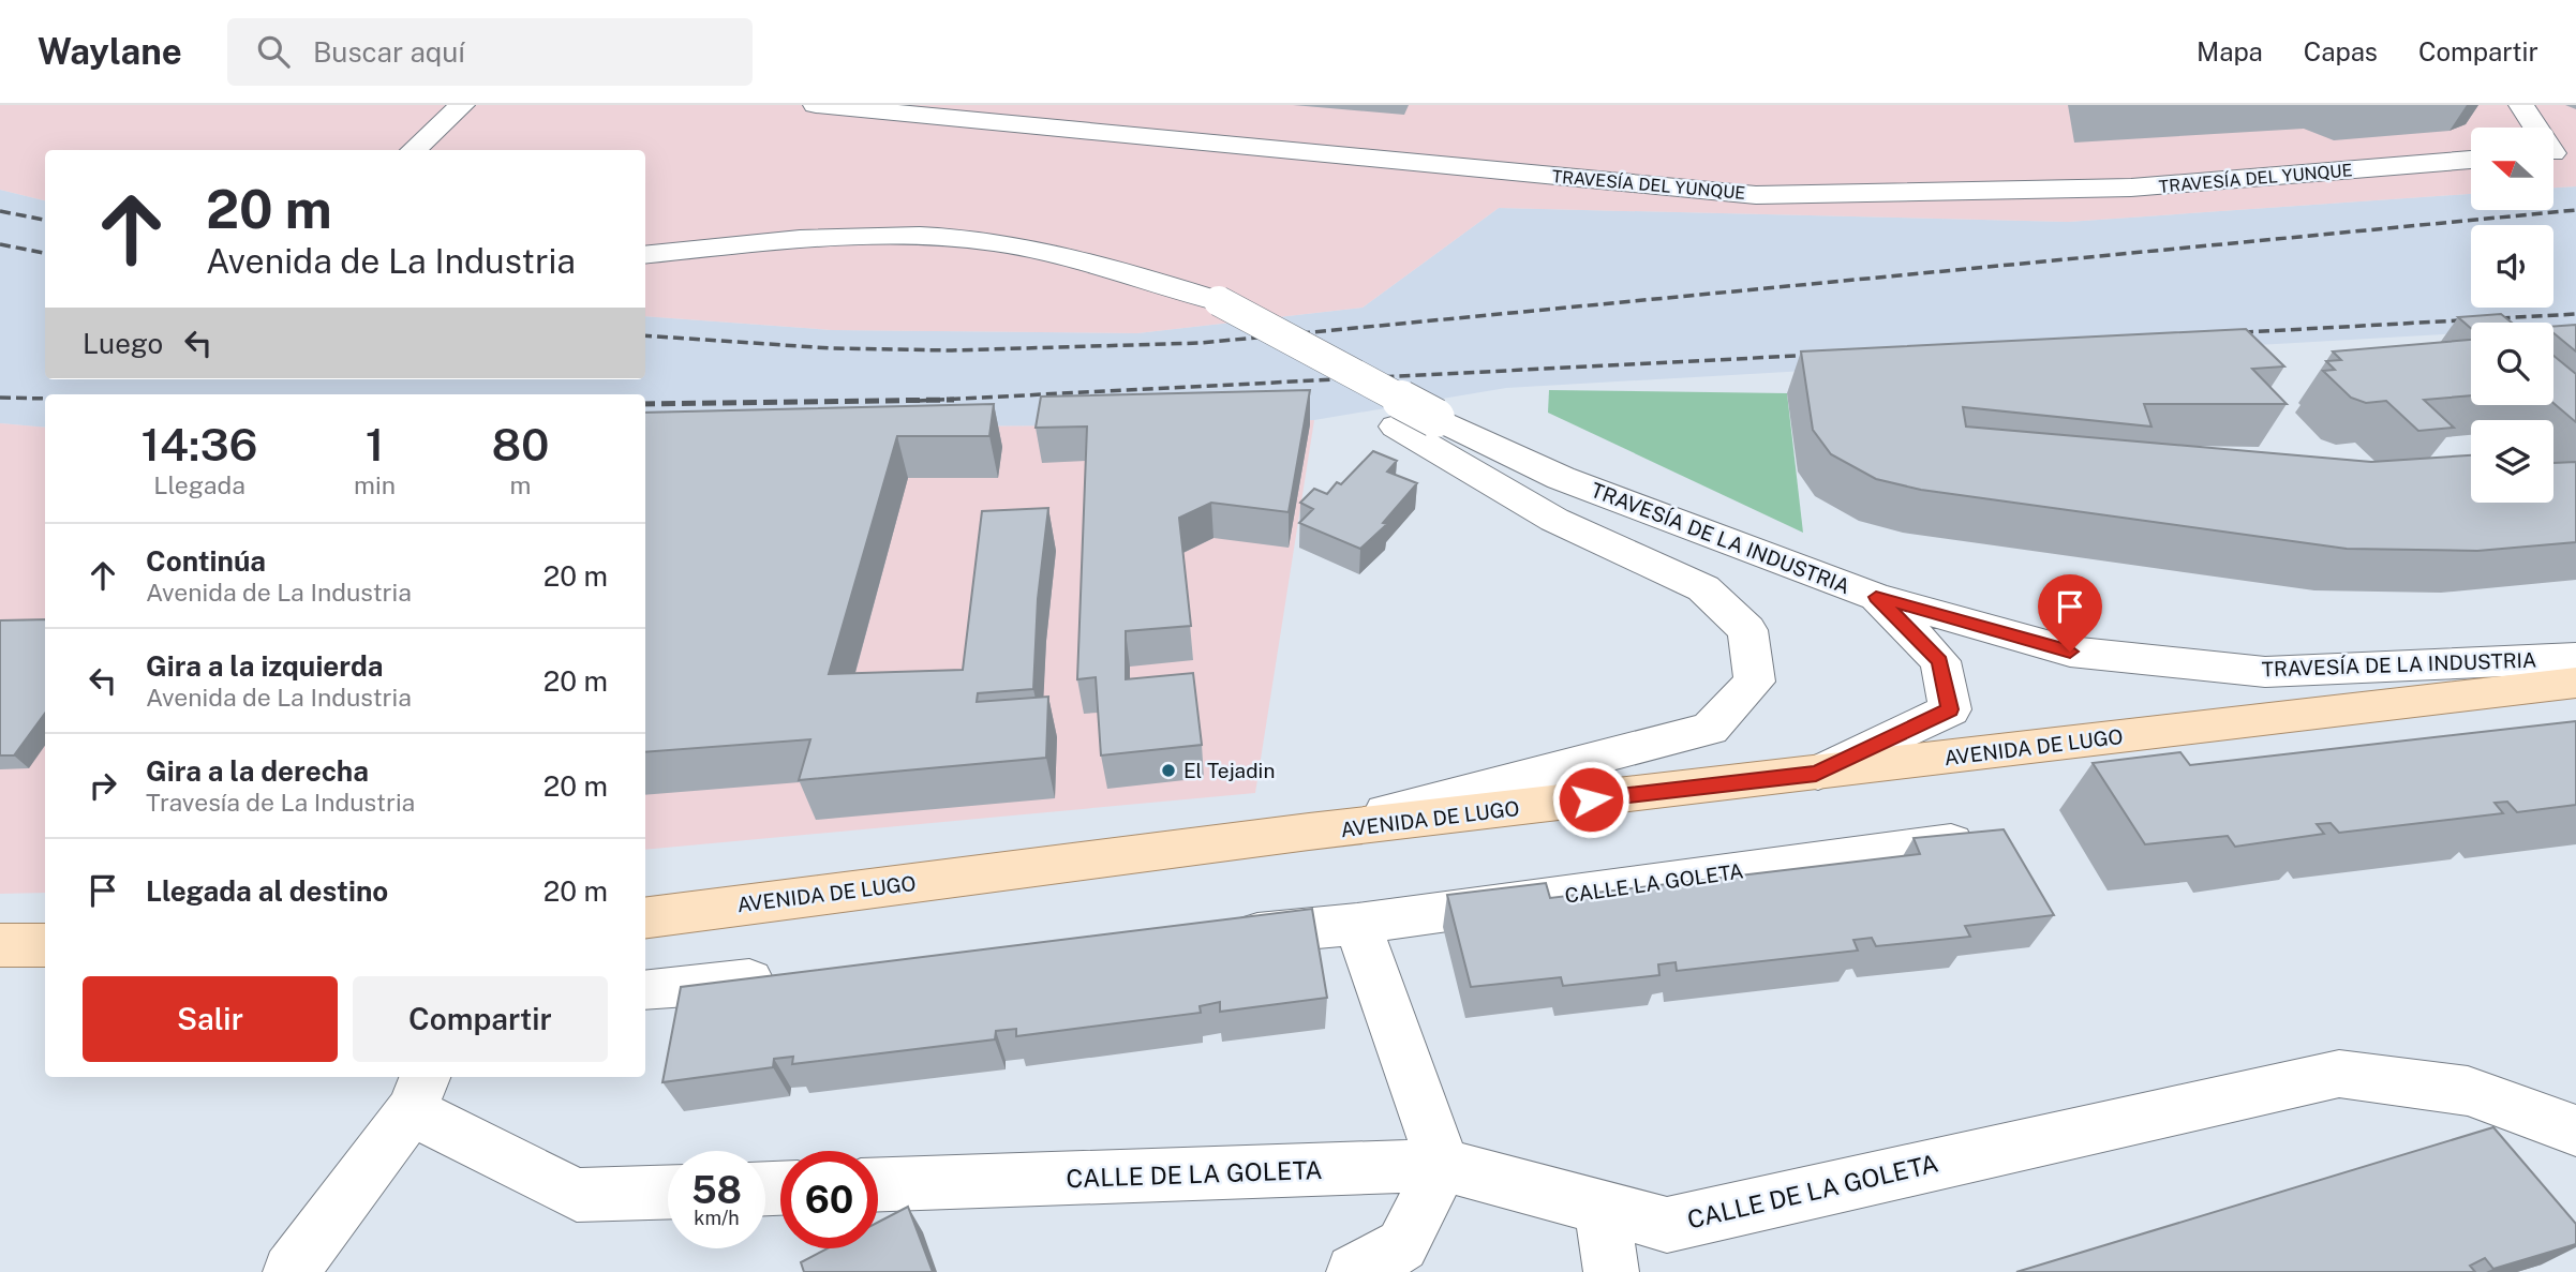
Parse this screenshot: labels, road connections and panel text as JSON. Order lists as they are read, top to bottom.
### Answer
{
  "streets": {
    "main road": ["AVENIDA DE LUGO"],
    "street": [
      "TRAVESÍA DEL YUNQUE",
      "TRAVESÍA DE LA INDUSTRIA",
      "CALLE LA GOLETA",
      "CALLE DE LA GOLETA"
    ]
  },
  "crossings": [
    ["TRAVESÍA DE LA INDUSTRIA", "AVENIDA DE LUGO"]
  ],
  "places": ["El Tejadin"],
  "north": "left",
  "page": {
    "header": "Waylane",
    "search": "Buscar aquí",
    "nav": ["Mapa", "Capas", "Compartir"],
    "turn": ["20 m", "Avenida de La Industria"],
    "then": "Luego",
    "eta": [
      "14:36",
      "Llegada",
      "1",
      "min",
      "80",
      "m"
    ],
    "list": [
      {
        "name": "Continúa",
        "note": "Avenida de La Industria",
        "value": "20 m"
      },
      {
        "name": "Gira a la izquierda",
        "note": "Avenida de La Industria",
        "value": "20 m"
      },
      {
        "name": "Gira a la derecha",
        "note": "Travesía de La Industria",
        "value": "20 m"
      },
      {
        "name": "Llegada al destino",
        "value": "20 m"
      }
    ],
    "buttons": ["Salir", "Compartir"],
    "speed": "58 km/h",
    "limit": "60"
  }
}
